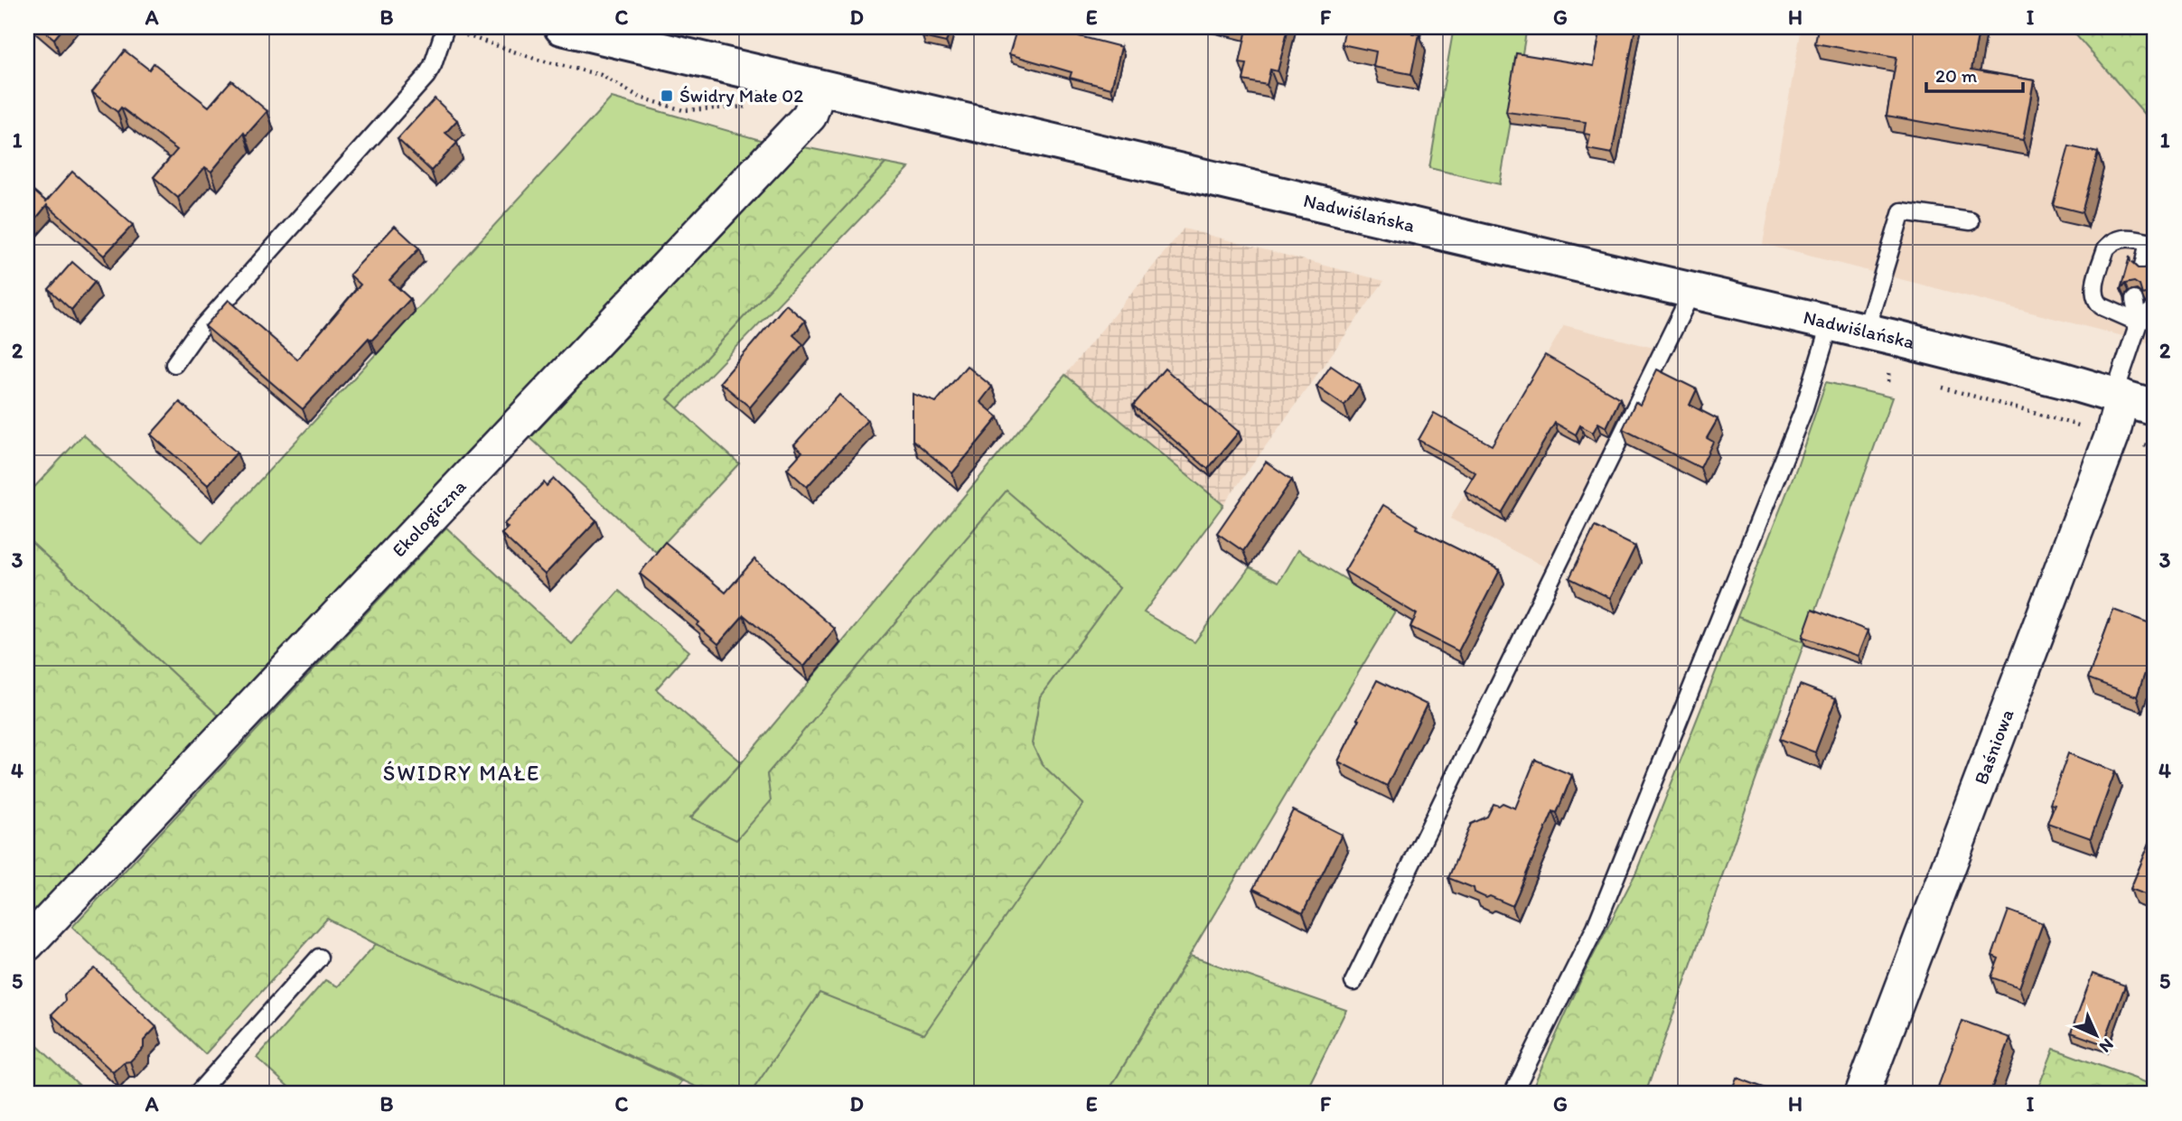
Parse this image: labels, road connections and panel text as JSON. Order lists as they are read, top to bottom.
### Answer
{
  "streets": {
    "main road": ["Nadwiślańska"],
    "street": ["Ekologiczna", "Baśniowa"]
  },
  "crossings": [
    ["Nadwiślańska", "Ekologiczna"],
    ["Nadwiślańska", "Baśniowa"]
  ],
  "districts": ["ŚWIDRY MAŁE"],
  "places": {
    "transit": ["Świdry Małe 02"]
  },
  "scale_bar": "20 m",
  "north": "bottom right",
  "grid": {
    "columns": [
      "A",
      "B",
      "C",
      "D",
      "E",
      "F",
      "G",
      "H",
      "I"
    ],
    "rows": [
      "1",
      "2",
      "3",
      "4",
      "5"
    ]
  }
}
